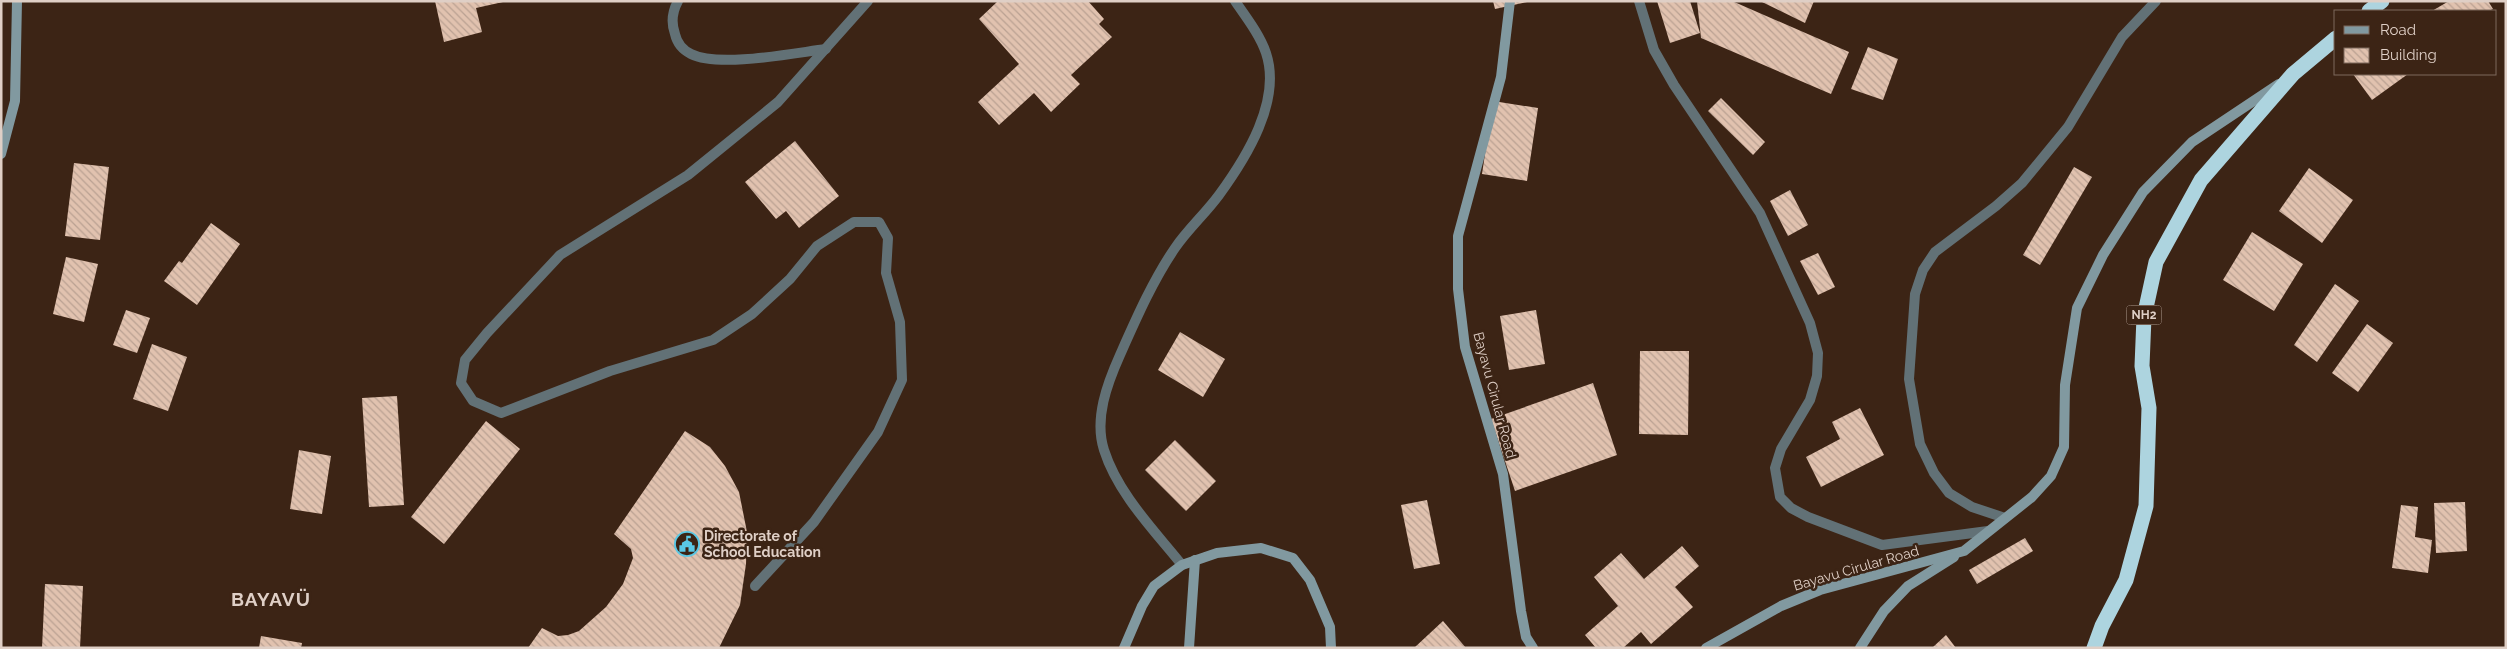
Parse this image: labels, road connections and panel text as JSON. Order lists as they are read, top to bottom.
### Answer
{
  "streets": {
    "highway": ["NH2"],
    "street": ["Bayavu Cirular Road"]
  },
  "crossings": [
    ["NH2", "Bayavu Cirular Road"]
  ],
  "districts": ["BAYAVÜ"],
  "places": {
    "public building": ["Directorate of School Education"]
  },
  "legend": ["Road", "Building"]
}
